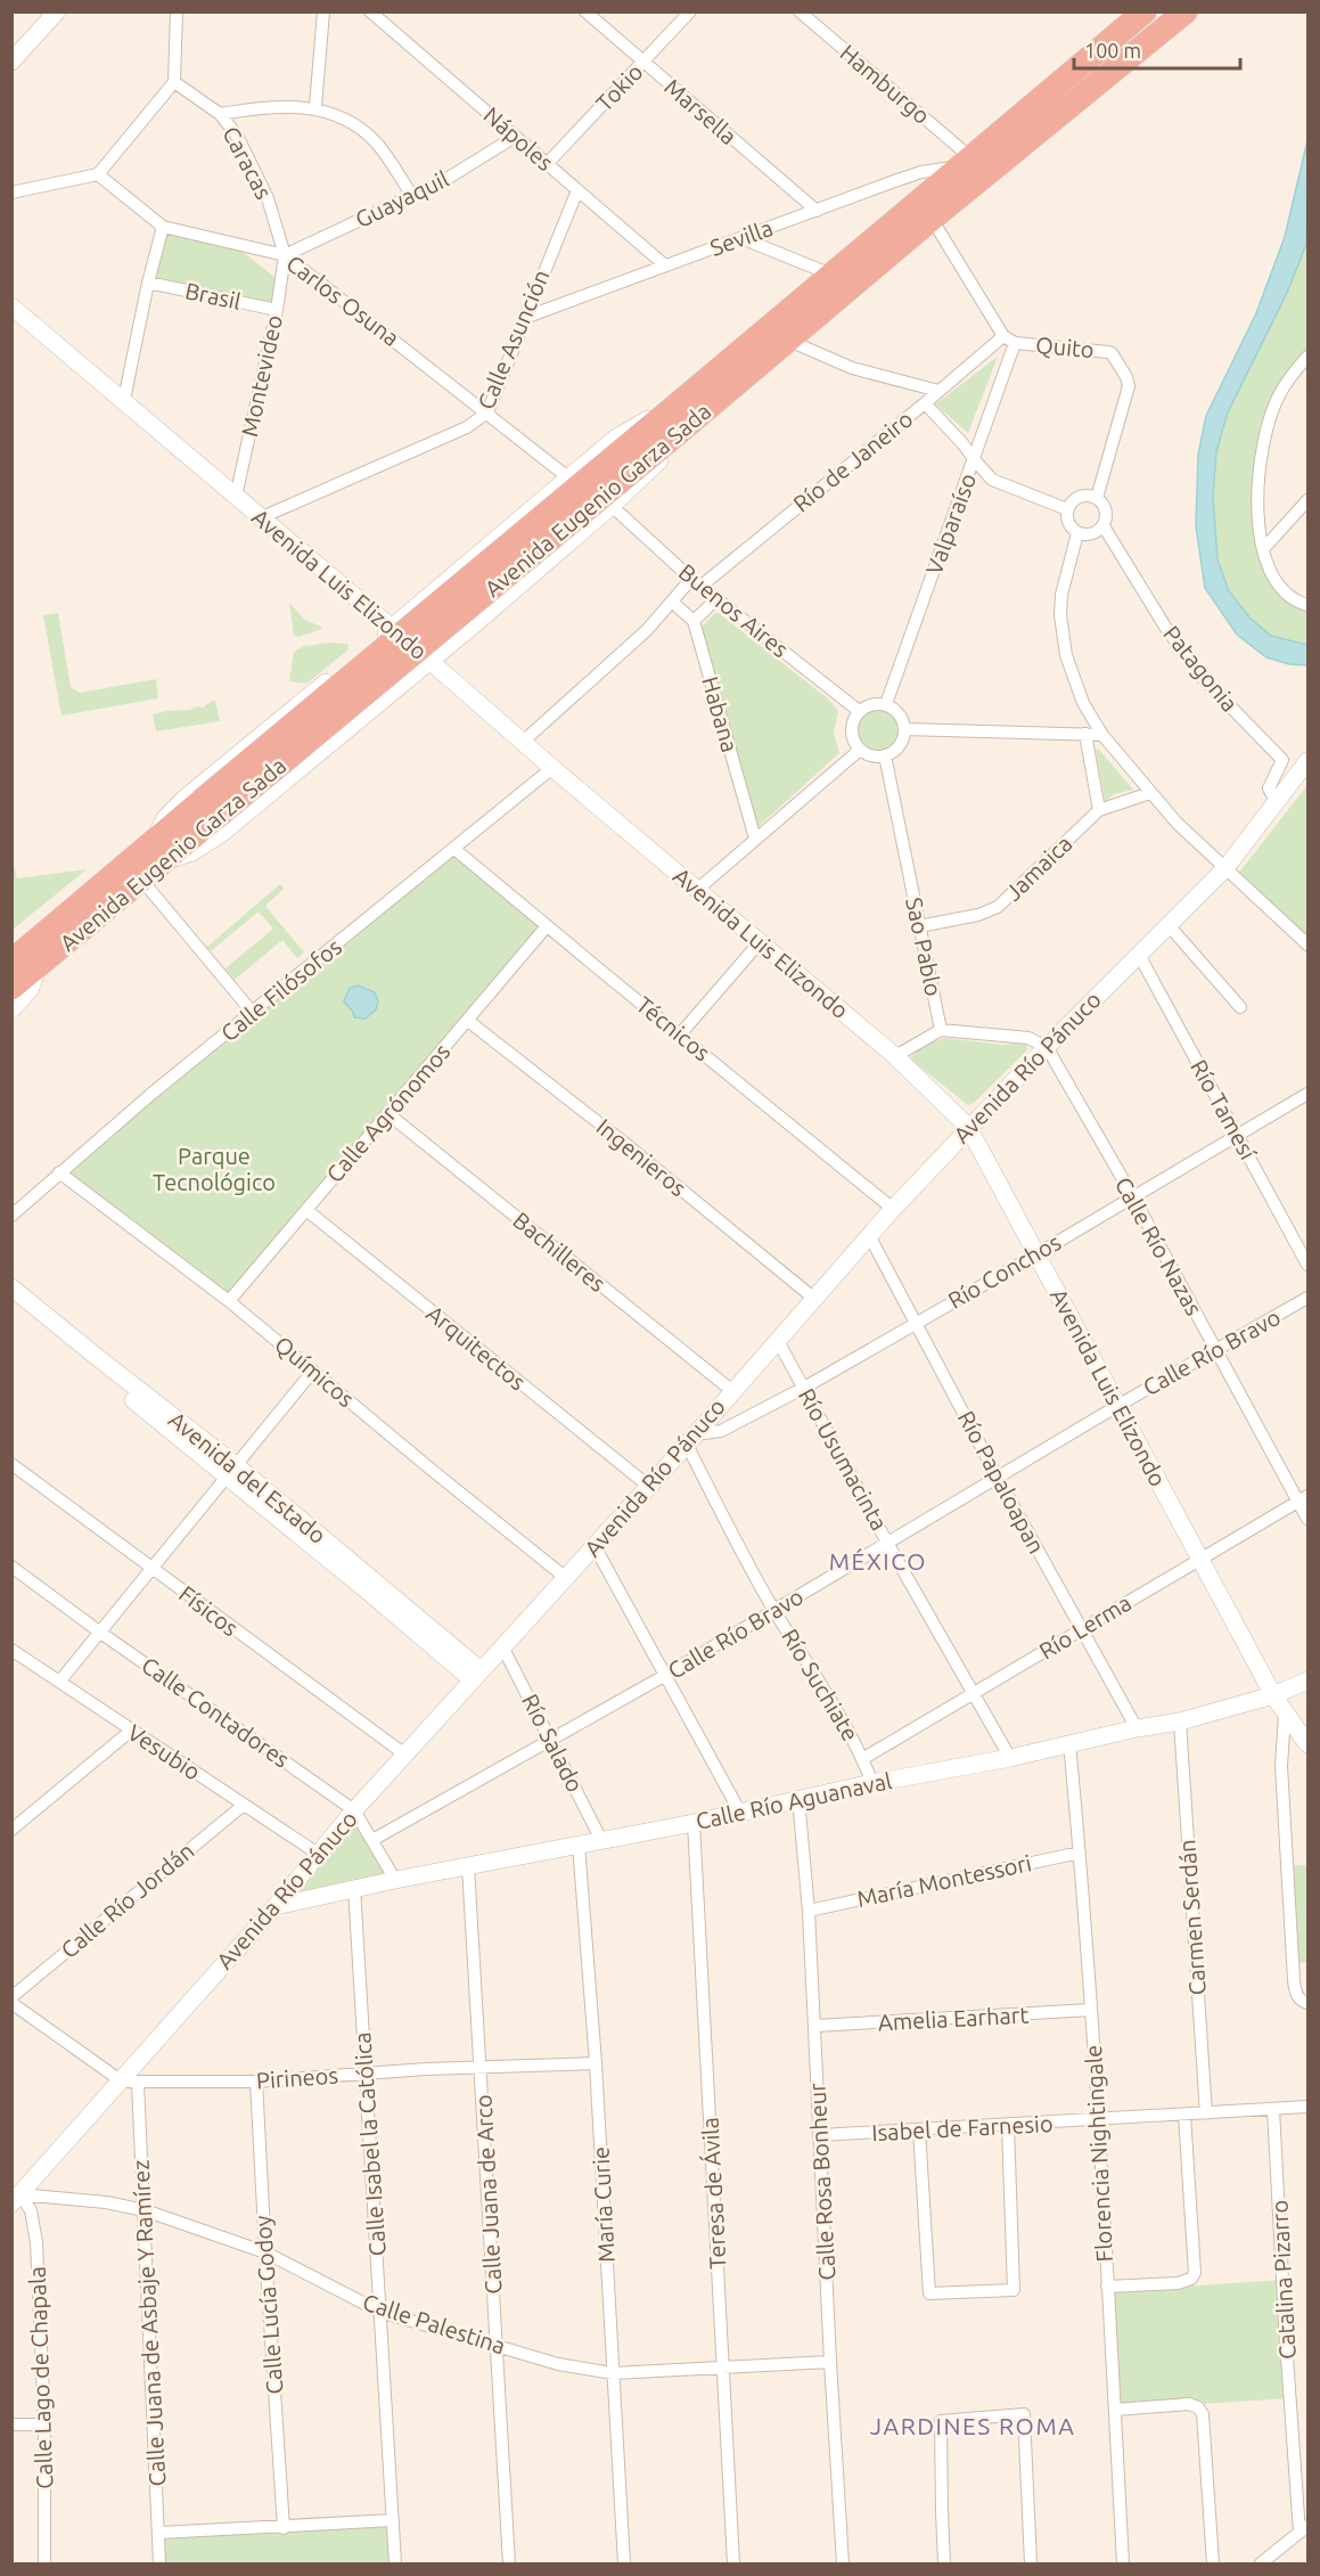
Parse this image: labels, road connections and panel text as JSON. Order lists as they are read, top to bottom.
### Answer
{
  "streets": {
    "highway": ["Avenida Eugenio Garza Sada"],
    "street": [
      "Hamburgo",
      "Tokio",
      "Marsella",
      "Nápoles",
      "Caracas",
      "Guayaquil",
      "Sevilla",
      "Brasil",
      "Carlos Osuna",
      "Calle Asunción",
      "Quito",
      "Montevideo",
      "Río de Janeiro",
      "Valparaíso",
      "Avenida Luis Elizondo",
      "Buenos Aires",
      "Patagonia",
      "Habana",
      "Jamaica",
      "Sao Pablo",
      "Calle Filósofos",
      "Técnicos",
      "Avenida Río Pánuco",
      "Río Tamesí",
      "Calle Agrónomos",
      "Ingenieros",
      "Calle Río Nazas",
      "Bachilleres",
      "Río Conchos",
      "Arquitectos",
      "Calle Río Bravo",
      "Químicos",
      "Río Usumacinta",
      "Avenida del Estado",
      "Río Papaloapan",
      "Físicos",
      "Río Lerma",
      "Río Suchiate",
      "Calle Contadores",
      "Río Salado",
      "Vesubio",
      "Calle Río Aguanaval",
      "María Montessori",
      "Calle Río Jordán",
      "Carmen Serdán",
      "Amelia Earhart",
      "Pirineos",
      "Isabel de Farnesio",
      "Calle Isabel la Católica",
      "Florencia Nightingale",
      "Calle Rosa Bonheur",
      "Teresa de Ávila",
      "Calle Juana de Arco",
      "María Curie",
      "Catalina Pizarro",
      "Calle Lucía Godoy",
      "Calle Juana de Asbaje Y Ramírez",
      "Calle Palestina",
      "Calle Lago de Chapala"
    ]
  },
  "crossings": [
    ["Hamburgo", "Sevilla"],
    ["Hamburgo", "Avenida Eugenio Garza Sada"],
    ["Tokio", "Marsella"],
    ["Tokio", "Nápoles"],
    ["Marsella", "Sevilla"],
    ["Nápoles", "Guayaquil"],
    ["Nápoles", "Sevilla"],
    ["Nápoles", "Calle Asunción"],
    ["Caracas", "Guayaquil"],
    ["Caracas", "Carlos Osuna"],
    ["Caracas", "Montevideo"],
    ["Guayaquil", "Carlos Osuna"],
    ["Guayaquil", "Montevideo"],
    ["Sevilla", "Calle Asunción"],
    ["Sevilla", "Avenida Eugenio Garza Sada"],
    ["Brasil", "Montevideo"],
    ["Carlos Osuna", "Calle Asunción"],
    ["Carlos Osuna", "Montevideo"],
    ["Calle Asunción", "Avenida Luis Elizondo"],
    ["Quito", "Río de Janeiro"],
    ["Quito", "Avenida Eugenio Garza Sada"],
    ["Quito", "Valparaíso"],
    ["Quito", "Patagonia"],
    ["Montevideo", "Avenida Luis Elizondo"],
    ["Río de Janeiro", "Valparaíso"],
    ["Río de Janeiro", "Avenida Luis Elizondo"],
    ["Río de Janeiro", "Buenos Aires"],
    ["Valparaíso", "Buenos Aires"],
    ["Valparaíso", "Sao Pablo"],
    ["Avenida Luis Elizondo", "Calle Filósofos"],
    ["Avenida Luis Elizondo", "Avenida Río Pánuco"],
    ["Avenida Luis Elizondo", "Río Conchos"],
    ["Avenida Luis Elizondo", "Calle Río Bravo"],
    ["Avenida Luis Elizondo", "Río Lerma"],
    ["Avenida Luis Elizondo", "Calle Río Aguanaval"],
    ["Buenos Aires", "Sao Pablo"],
    ["Patagonia", "Avenida Río Pánuco"],
    ["Jamaica", "Sao Pablo"],
    ["Calle Filósofos", "Técnicos"],
    ["Calle Filósofos", "Químicos"],
    ["Técnicos", "Avenida Río Pánuco"],
    ["Técnicos", "Calle Agrónomos"],
    ["Avenida Río Pánuco", "Río Tamesí"],
    ["Avenida Río Pánuco", "Ingenieros"],
    ["Avenida Río Pánuco", "Calle Río Nazas"],
    ["Avenida Río Pánuco", "Bachilleres"],
    ["Avenida Río Pánuco", "Río Conchos"],
    ["Avenida Río Pánuco", "Arquitectos"],
    ["Avenida Río Pánuco", "Químicos"],
    ["Avenida Río Pánuco", "Río Usumacinta"],
    ["Avenida Río Pánuco", "Avenida del Estado"],
    ["Avenida Río Pánuco", "Río Papaloapan"],
    ["Avenida Río Pánuco", "Físicos"],
    ["Avenida Río Pánuco", "Río Suchiate"],
    ["Avenida Río Pánuco", "Calle Contadores"],
    ["Avenida Río Pánuco", "Río Salado"],
    ["Avenida Río Pánuco", "Vesubio"],
    ["Avenida Río Pánuco", "Calle Río Aguanaval"],
    ["Avenida Río Pánuco", "Pirineos"],
    ["Avenida Río Pánuco", "Calle Juana de Asbaje Y Ramírez"],
    ["Avenida Río Pánuco", "Calle Palestina"],
    ["Avenida Río Pánuco", "Calle Lago de Chapala"],
    ["Río Tamesí", "Río Conchos"],
    ["Calle Agrónomos", "Ingenieros"],
    ["Calle Agrónomos", "Bachilleres"],
    ["Calle Agrónomos", "Arquitectos"],
    ["Calle Agrónomos", "Químicos"],
    ["Calle Río Nazas", "Río Conchos"],
    ["Calle Río Nazas", "Calle Río Bravo"],
    ["Calle Río Nazas", "Río Lerma"],
    ["Río Conchos", "Río Usumacinta"],
    ["Río Conchos", "Río Papaloapan"],
    ["Río Conchos", "Río Suchiate"],
    ["Calle Río Bravo", "Río Usumacinta"],
    ["Calle Río Bravo", "Río Papaloapan"],
    ["Calle Río Bravo", "Río Suchiate"],
    ["Calle Río Bravo", "Calle Contadores"],
    ["Calle Río Bravo", "Río Salado"],
    ["Río Usumacinta", "Río Lerma"],
    ["Río Usumacinta", "Calle Río Aguanaval"],
    ["Río Papaloapan", "Río Lerma"],
    ["Río Papaloapan", "Calle Río Aguanaval"],
    ["Río Lerma", "Río Suchiate"],
    ["Río Suchiate", "Calle Río Aguanaval"],
    ["Calle Contadores", "Calle Río Aguanaval"],
    ["Río Salado", "Calle Río Aguanaval"],
    ["Vesubio", "Calle Río Jordán"],
    ["Calle Río Aguanaval", "Carmen Serdán"],
    ["Calle Río Aguanaval", "Calle Isabel la Católica"],
    ["Calle Río Aguanaval", "Florencia Nightingale"],
    ["Calle Río Aguanaval", "Calle Rosa Bonheur"],
    ["Calle Río Aguanaval", "Teresa de Ávila"],
    ["Calle Río Aguanaval", "Calle Juana de Arco"],
    ["Calle Río Aguanaval", "María Curie"],
    ["María Montessori", "Florencia Nightingale"],
    ["María Montessori", "Calle Rosa Bonheur"],
    ["Carmen Serdán", "Isabel de Farnesio"],
    ["Amelia Earhart", "Florencia Nightingale"],
    ["Amelia Earhart", "Calle Rosa Bonheur"],
    ["Pirineos", "Calle Isabel la Católica"],
    ["Pirineos", "Calle Juana de Arco"],
    ["Pirineos", "María Curie"],
    ["Pirineos", "Calle Lucía Godoy"],
    ["Pirineos", "Calle Juana de Asbaje Y Ramírez"],
    ["Isabel de Farnesio", "Florencia Nightingale"],
    ["Isabel de Farnesio", "Calle Rosa Bonheur"],
    ["Isabel de Farnesio", "Catalina Pizarro"],
    ["Calle Isabel la Católica", "Calle Palestina"],
    ["Calle Rosa Bonheur", "Calle Palestina"],
    ["Teresa de Ávila", "Calle Palestina"],
    ["Calle Juana de Arco", "Calle Palestina"],
    ["María Curie", "Calle Palestina"],
    ["Calle Lucía Godoy", "Calle Palestina"],
    ["Calle Juana de Asbaje Y Ramírez", "Calle Palestina"],
    ["Calle Palestina", "Calle Lago de Chapala"]
  ],
  "districts": ["MÉXICO", "JARDINES ROMA"],
  "parks": ["Parque Tecnológico"],
  "scale_bar": "100 m"
}
